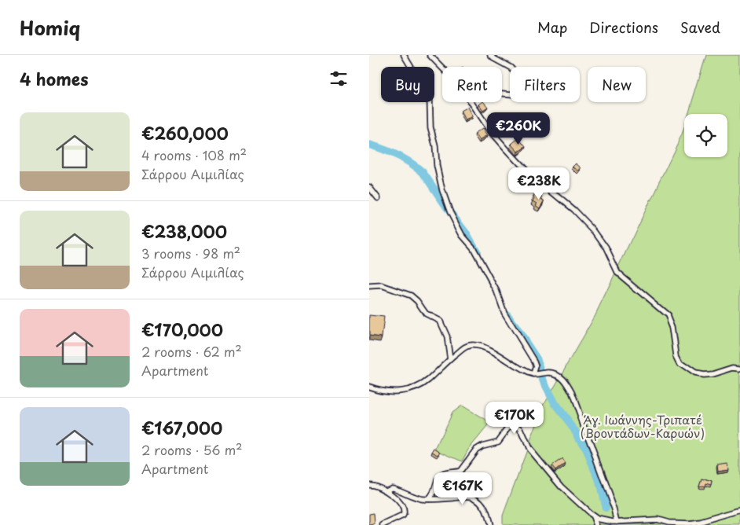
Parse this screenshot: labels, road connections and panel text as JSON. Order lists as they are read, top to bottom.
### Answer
{
  "parks": ["Άγ. Ιωάννης-Τριπατέ (Βροντάδων-Καρυών)"],
  "page": {
    "header": "Homiq",
    "nav": ["Map", "Directions", "Saved"],
    "heading": "4 homes",
    "chip": [
      "Buy",
      "Rent",
      "Filters",
      "New"
    ],
    "list": [
      {
        "name": "€260,000",
        "note": "4 rooms · 108 m² · Σάρρου Αιμιλίας"
      },
      {
        "name": "€238,000",
        "note": "3 rooms · 98 m² · Σάρρου Αιμιλίας"
      },
      {
        "name": "€170,000",
        "note": "2 rooms · 62 m² · Apartment"
      },
      {
        "name": "€167,000",
        "note": "2 rooms · 56 m² · Apartment"
      }
    ],
    "price": [
      "€260K",
      "€238K",
      "€170K",
      "€167K"
    ]
  }
}
